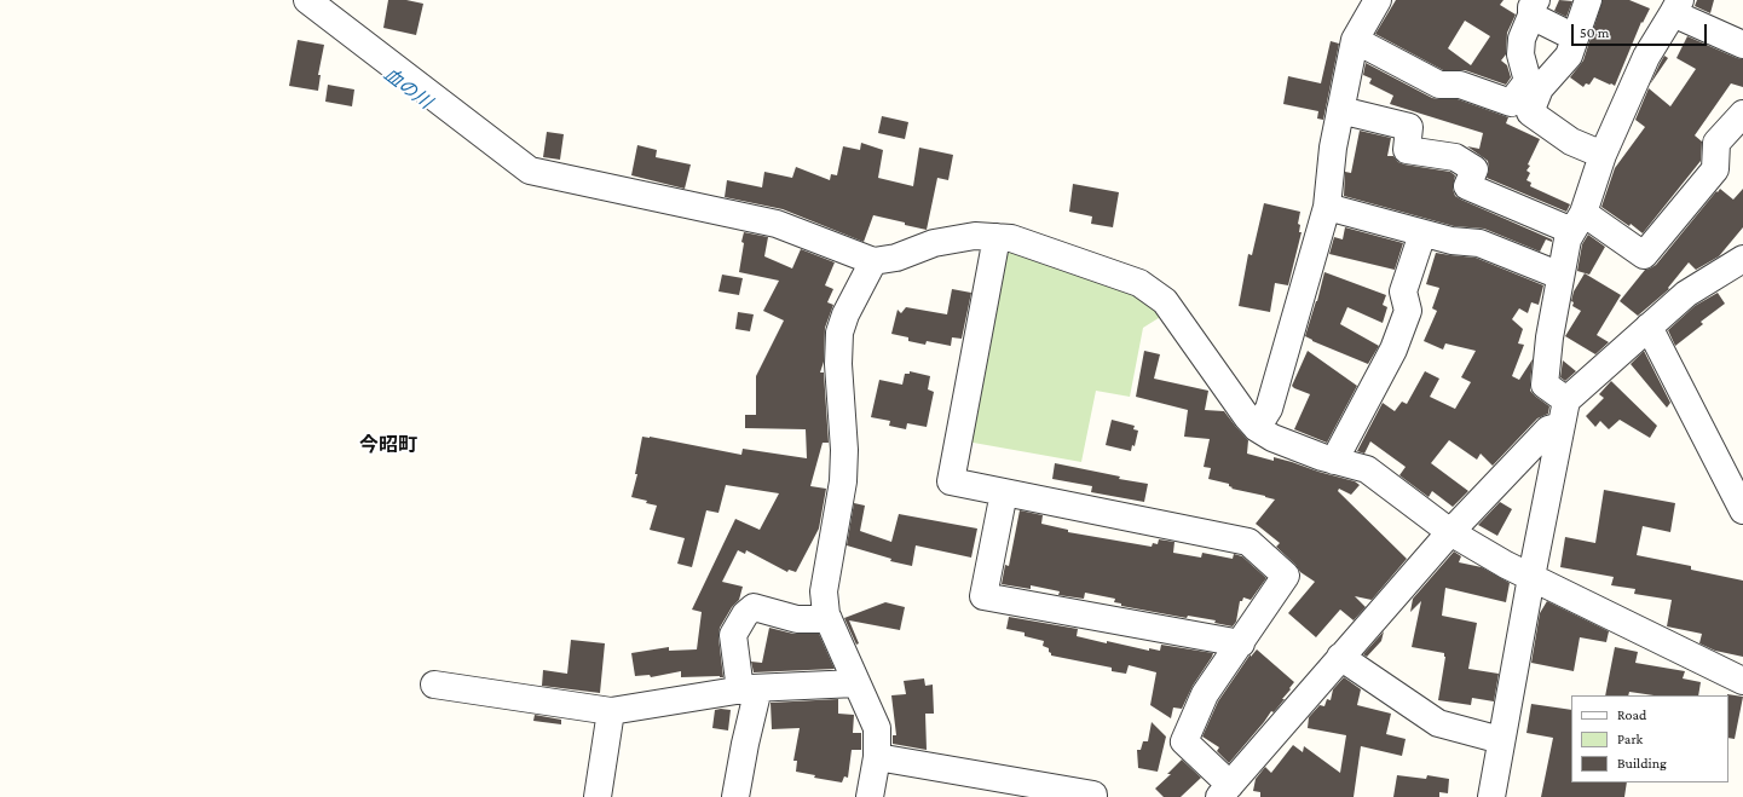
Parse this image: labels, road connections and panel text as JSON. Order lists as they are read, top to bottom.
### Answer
{
  "districts": ["今昭町"],
  "water": ["血の川"],
  "legend": ["Road", "Park", "Building"],
  "scale_bar": "50 m"
}
